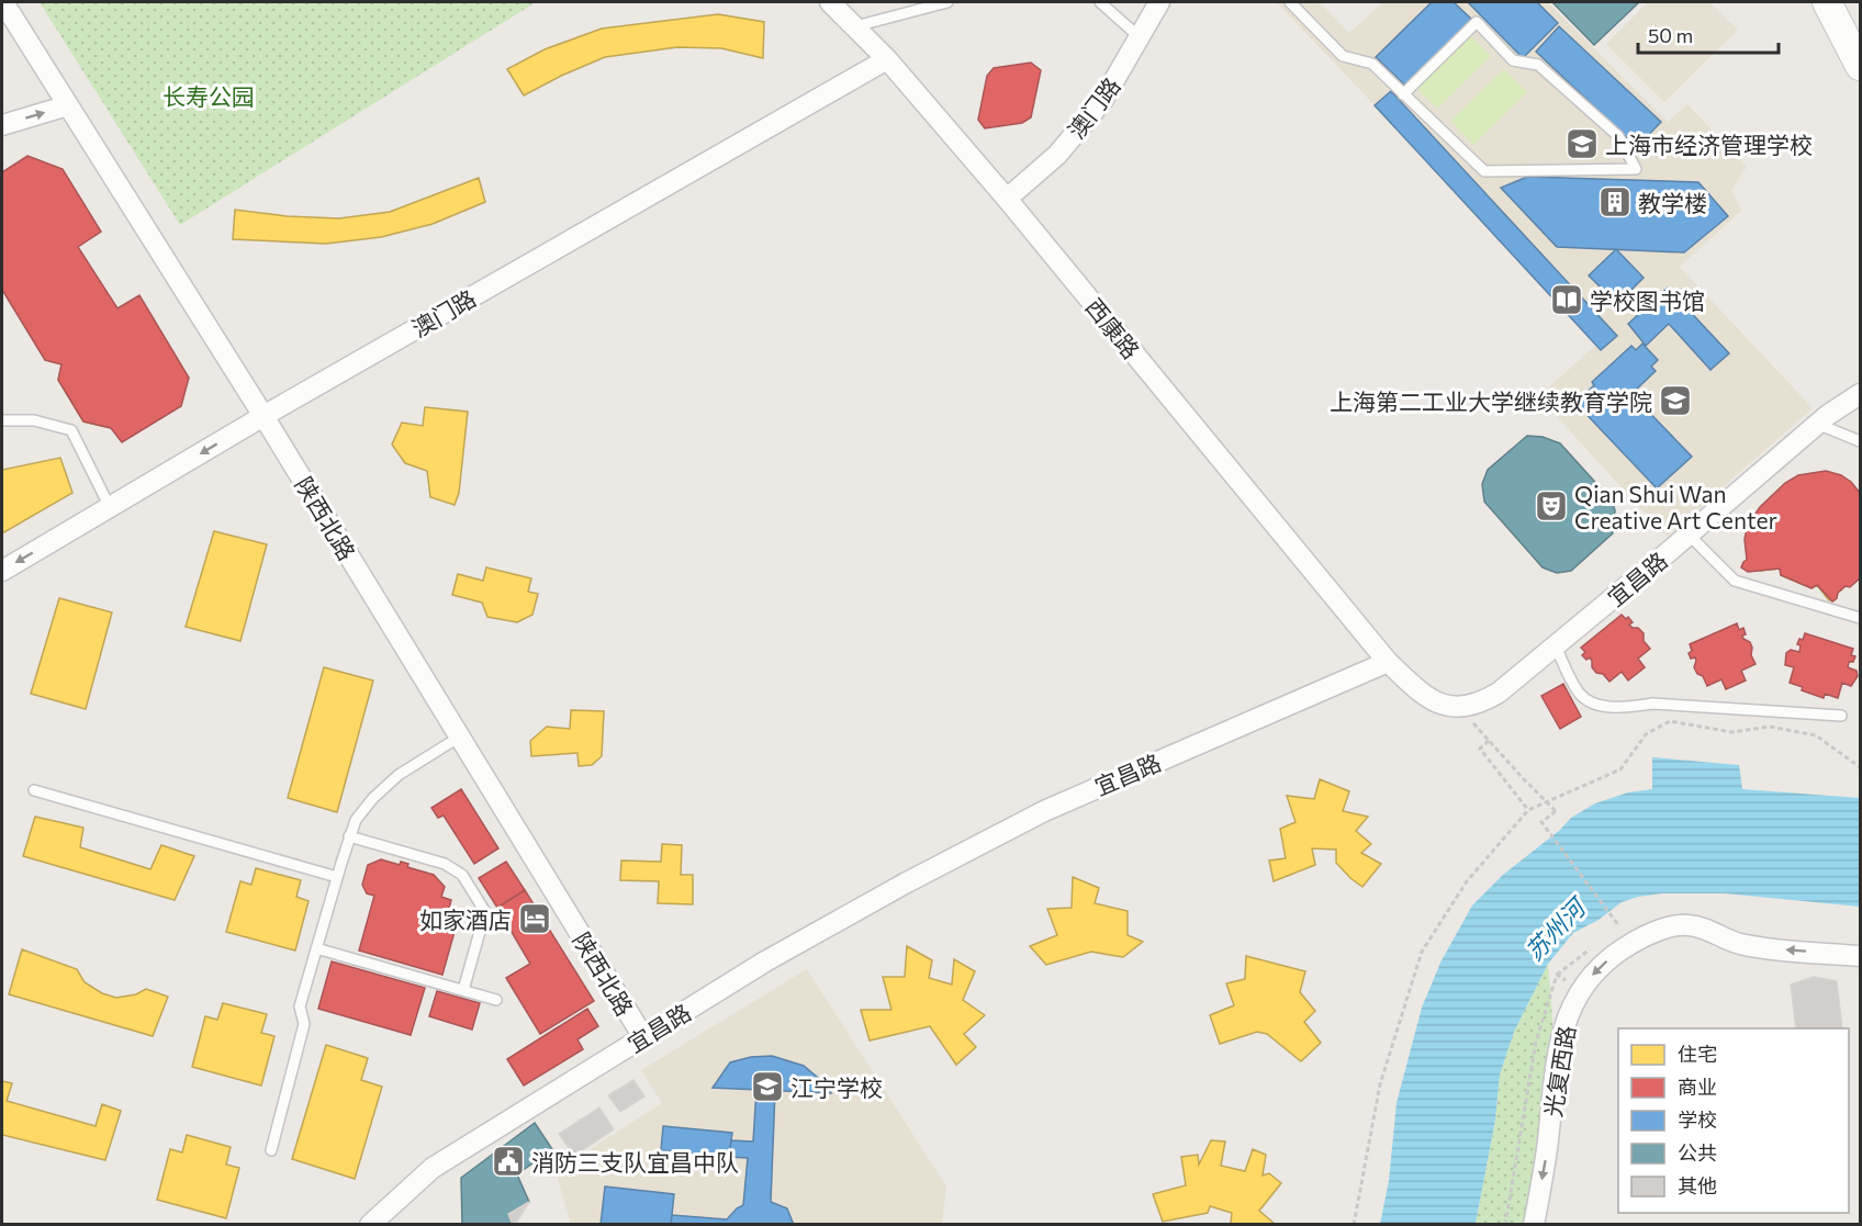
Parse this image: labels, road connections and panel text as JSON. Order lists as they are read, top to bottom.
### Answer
{
  "streets": {
    "street": [
      "澳门路",
      "西康路",
      "陕西北路",
      "宜昌路",
      "光复西路"
    ]
  },
  "crossings": [
    ["澳门路", "西康路"],
    ["澳门路", "陕西北路"],
    ["西康路", "宜昌路"],
    ["陕西北路", "宜昌路"]
  ],
  "water": ["苏州河"],
  "parks": ["长寿公园"],
  "places": {
    "school or university": ["上海市经济管理学校", "上海第二工业大学继续教育学院", "江宁学校"],
    "building": ["教学楼"],
    "library": ["学校图书馆"],
    "theatre": ["Qian Shui Wan Creative Art Center"],
    "hotel": ["如家酒店"],
    "public building": ["消防三支队宜昌中队"]
  },
  "legend": [
    "住宅",
    "商业",
    "学校",
    "公共",
    "其他"
  ],
  "scale_bar": "50 m"
}
